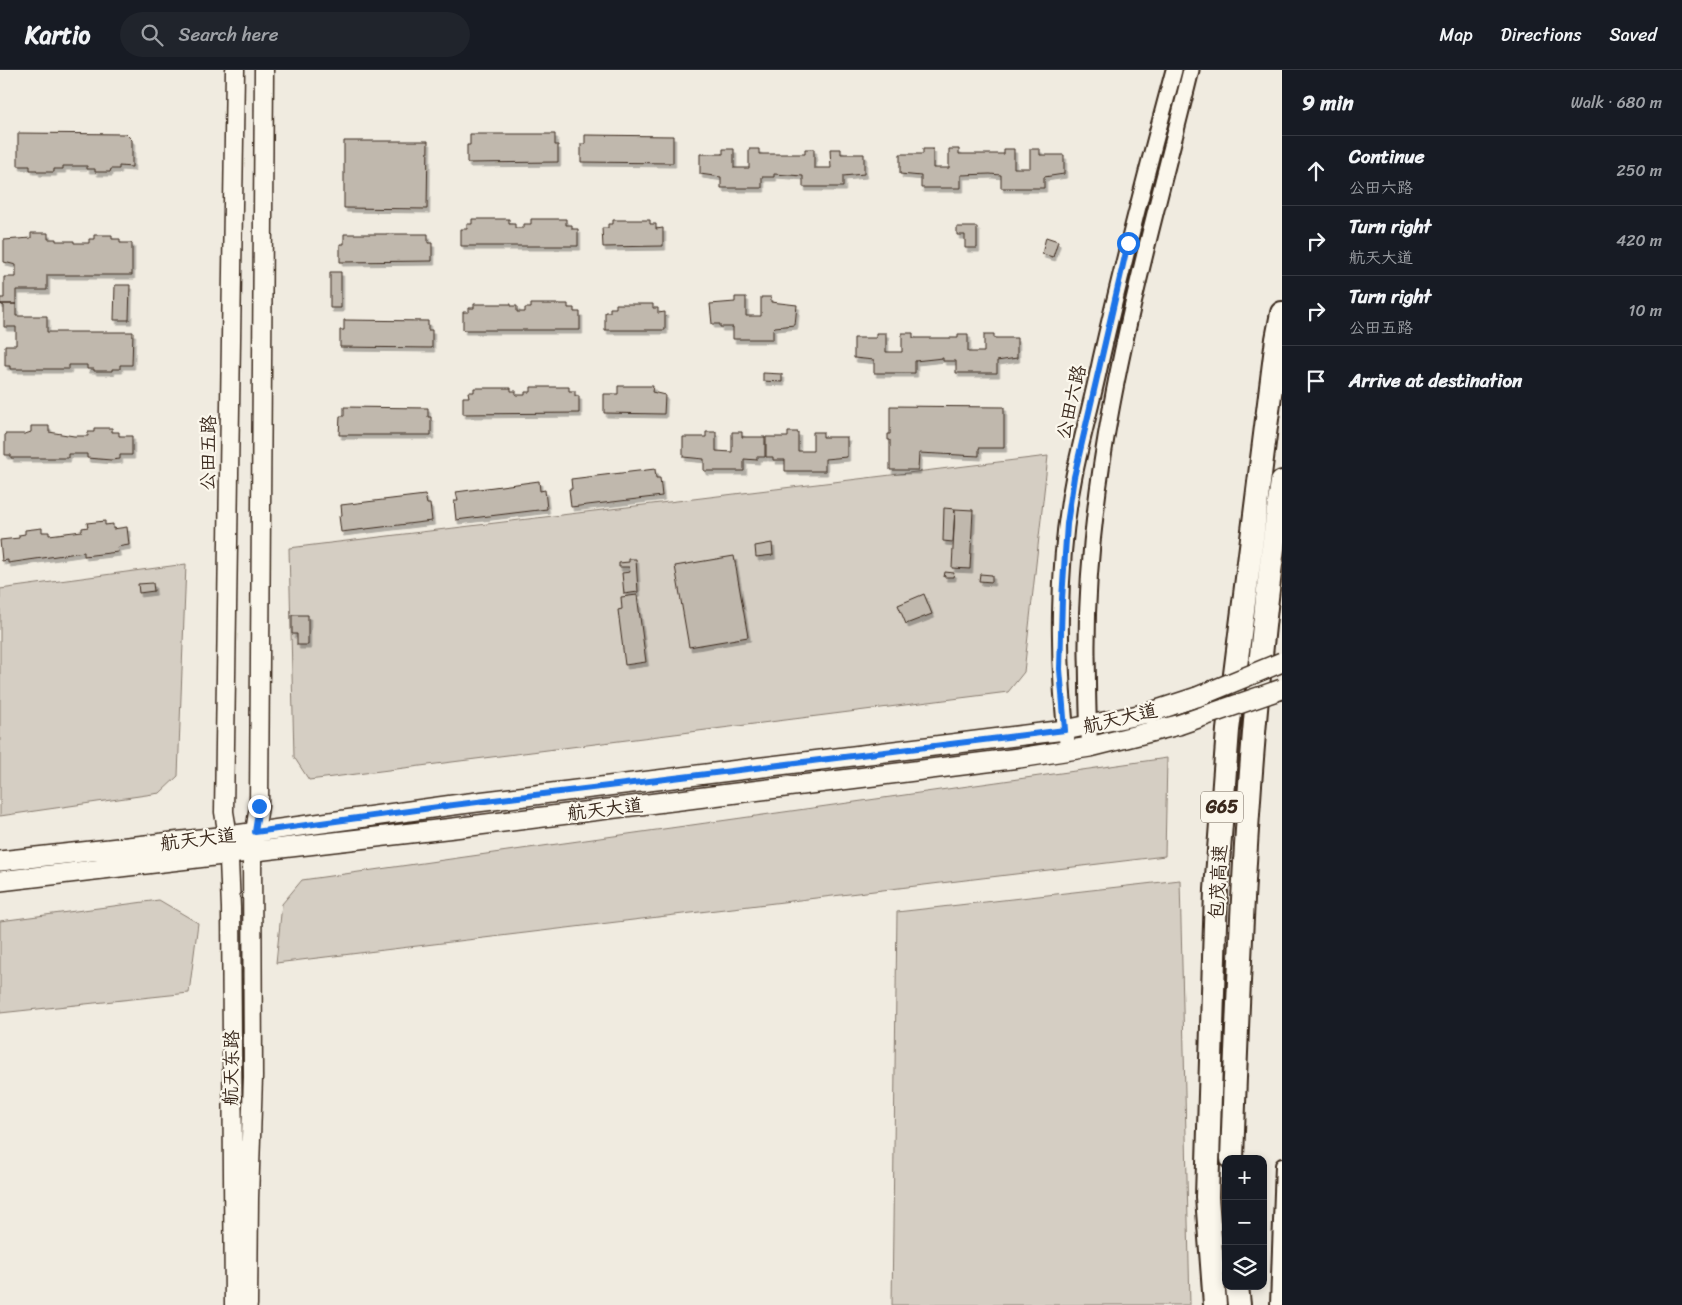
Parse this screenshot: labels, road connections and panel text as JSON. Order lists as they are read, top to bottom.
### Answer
{
  "streets": {
    "highway": ["G65", "包茂高速"],
    "main road": ["公田五路", "航天大道", "航天东路"],
    "street": ["公田六路"]
  },
  "crossings": [
    ["公田六路", "航天大道"],
    ["公田五路", "航天大道"],
    ["公田五路", "航天东路"],
    ["航天大道", "航天东路"]
  ],
  "page": {
    "header": "Kartio",
    "search": "Search here",
    "nav": ["Map", "Directions", "Saved"],
    "heading": ["9 min", "Walk · 680 m"],
    "list": [
      ["Continue", "公田六路", "250 m"],
      ["Turn right", "航天大道", "420 m"],
      ["Turn right", "公田五路", "10 m"],
      "Arrive at destination"
    ],
    "map_buttons": ["+", "−"]
  }
}
